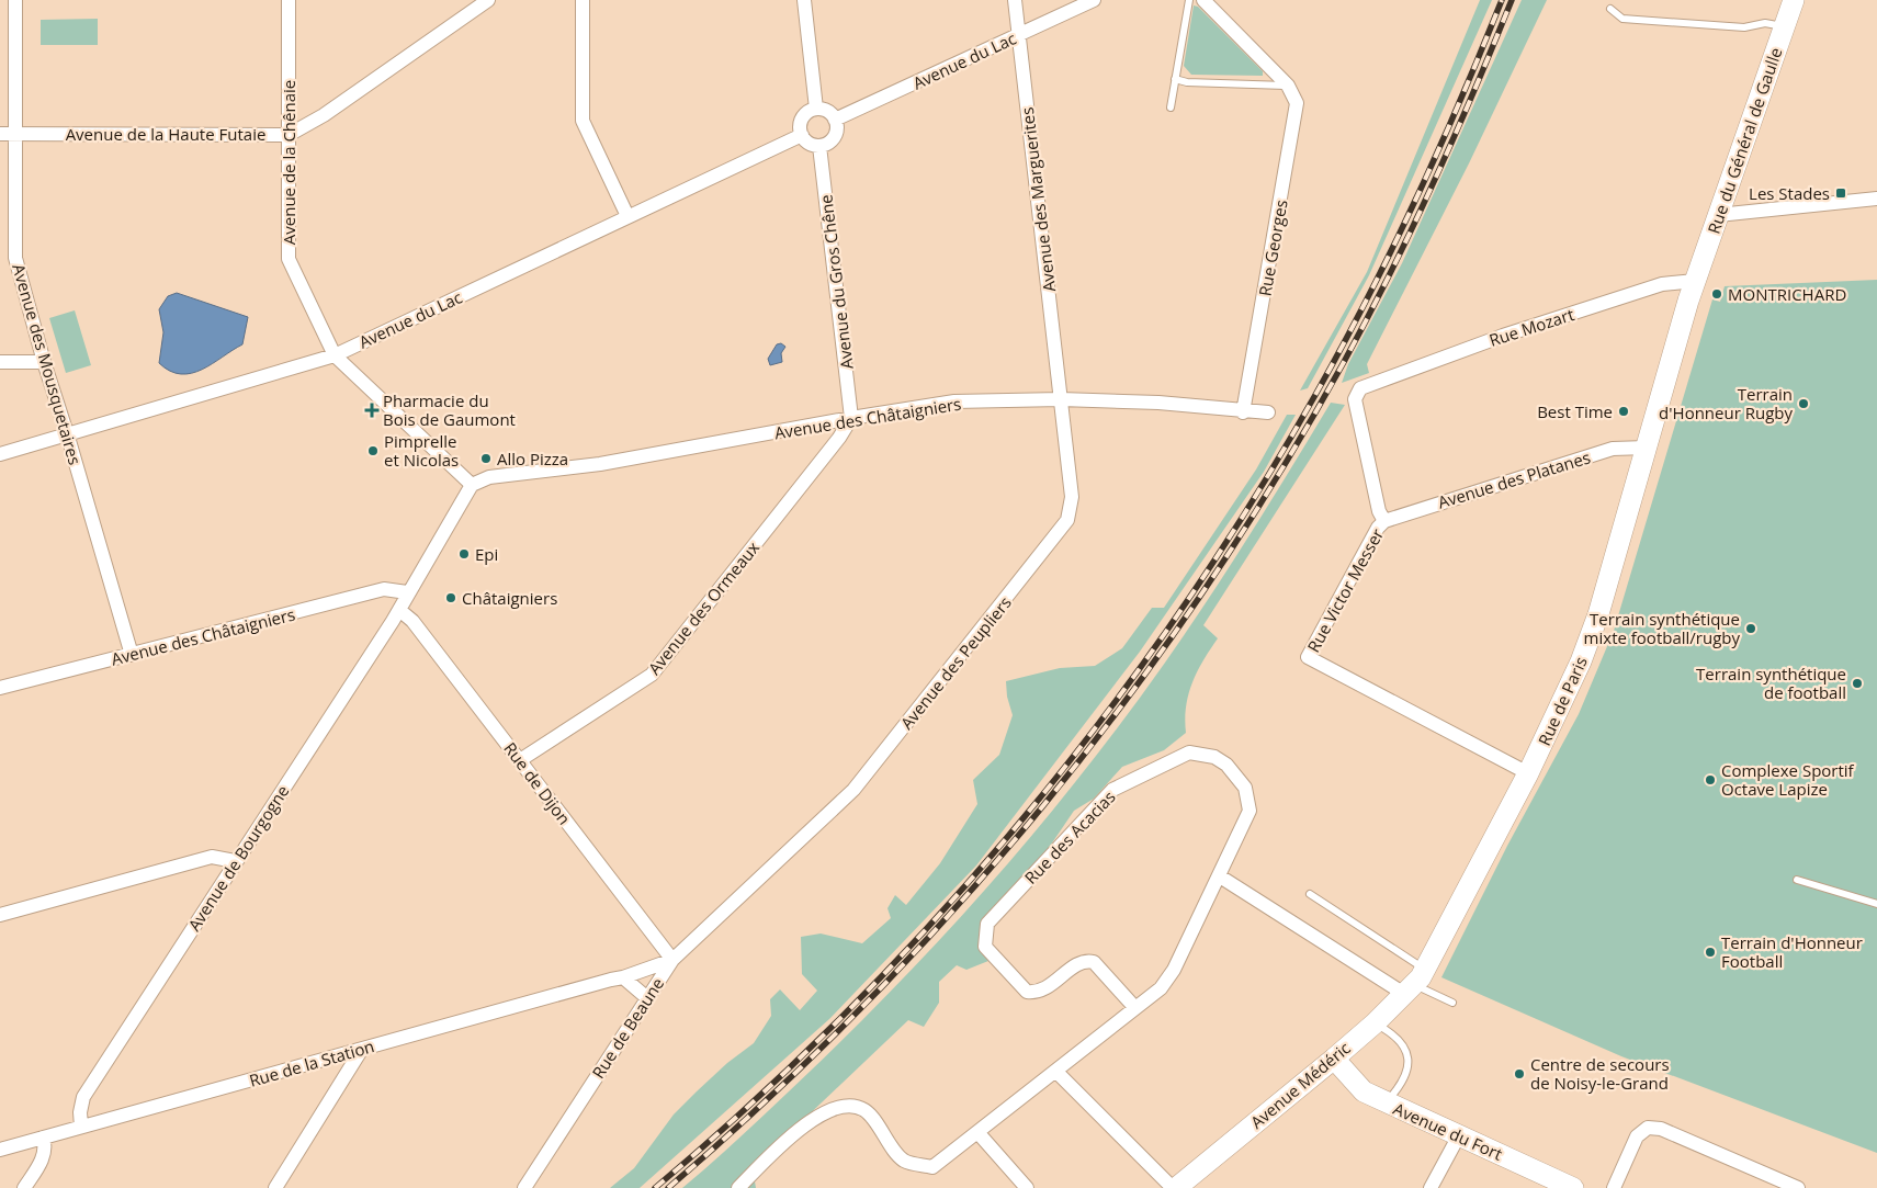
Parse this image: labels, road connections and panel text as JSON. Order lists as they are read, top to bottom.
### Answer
{
  "streets": {
    "main road": [
      "Rue du Général de Gaulle",
      "Rue de Paris",
      "Avenue Médéric",
      "Avenue du Fort"
    ],
    "street": [
      "Avenue du Lac",
      "Avenue de la Haute Futaie",
      "Avenue de la Chênaie",
      "Avenue des Marguerites",
      "Rue Georges",
      "Avenue du Gros Chêne",
      "Rue Mozart",
      "Avenue des Mousquetaires",
      "Avenue des Châtaigniers",
      "Avenue des Platanes",
      "Rue Victor Messer",
      "Avenue des Ormeaux",
      "Avenue des Peupliers",
      "Rue de Dijon",
      "Rue des Acacias",
      "Avenue de Bourgogne",
      "Rue de Beaune",
      "Rue de la Station"
    ]
  },
  "crossings": [
    ["Avenue du Lac", "Avenue de la Chênaie"],
    ["Avenue du Lac", "Avenue des Marguerites"],
    ["Avenue du Lac", "Avenue du Gros Chêne"],
    ["Avenue du Lac", "Avenue des Mousquetaires"],
    ["Avenue de la Haute Futaie", "Avenue de la Chênaie"],
    ["Avenue de la Haute Futaie", "Avenue des Mousquetaires"],
    ["Rue du Général de Gaulle", "Rue Mozart"],
    ["Rue du Général de Gaulle", "Rue de Paris"],
    ["Avenue de la Chênaie", "Avenue des Châtaigniers"],
    ["Avenue de la Chênaie", "Avenue de Bourgogne"],
    ["Avenue des Marguerites", "Avenue des Châtaigniers"],
    ["Avenue des Marguerites", "Avenue des Peupliers"],
    ["Rue Georges", "Avenue des Châtaigniers"],
    ["Avenue du Gros Chêne", "Avenue des Châtaigniers"],
    ["Avenue du Gros Chêne", "Avenue des Ormeaux"],
    ["Rue Mozart", "Rue Victor Messer"],
    ["Rue Mozart", "Rue de Paris"],
    ["Avenue des Mousquetaires", "Avenue des Châtaigniers"],
    ["Avenue des Châtaigniers", "Avenue des Ormeaux"],
    ["Avenue des Châtaigniers", "Avenue des Peupliers"],
    ["Avenue des Châtaigniers", "Avenue de Bourgogne"],
    ["Avenue des Platanes", "Rue Victor Messer"],
    ["Avenue des Platanes", "Rue de Paris"],
    ["Rue Victor Messer", "Rue de Paris"],
    ["Avenue des Ormeaux", "Rue de Dijon"],
    ["Avenue des Peupliers", "Rue de Beaune"],
    ["Rue de Paris", "Avenue Médéric"],
    ["Rue de Dijon", "Avenue de Bourgogne"],
    ["Rue de Dijon", "Rue de Beaune"],
    ["Rue de Dijon", "Rue de la Station"],
    ["Avenue de Bourgogne", "Rue de la Station"],
    ["Rue de Beaune", "Rue de la Station"],
    ["Avenue Médéric", "Avenue du Fort"]
  ],
  "places": {
    "transit": ["Les Stades"],
    "other": [
      "MONTRICHARD",
      "Terrain d'Honneur Rugby",
      "Best Time",
      "Pimprelle et Nicolas",
      "Allo Pizza",
      "Epi",
      "Châtaigniers",
      "Terrain synthétique mixte football/rugby",
      "Terrain synthétique de football",
      "Complexe Sportif Octave Lapize",
      "Terrain d'Honneur Football",
      "Centre de secours de Noisy-le-Grand"
    ],
    "health": ["Pharmacie du Bois de Gaumont"]
  }
}
